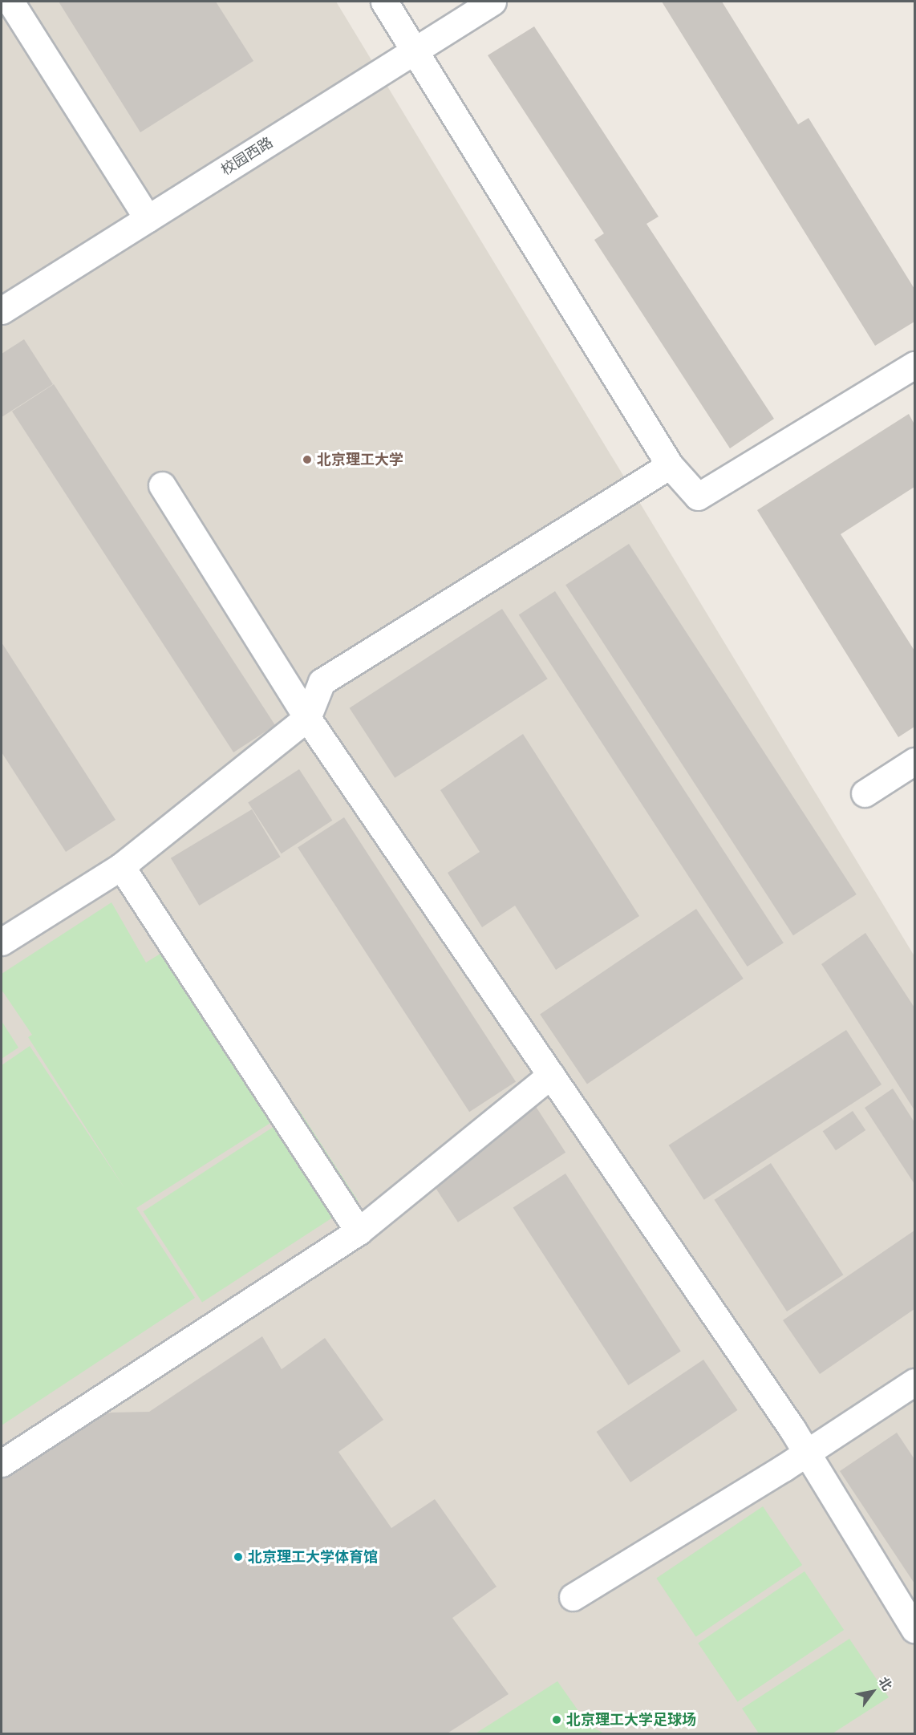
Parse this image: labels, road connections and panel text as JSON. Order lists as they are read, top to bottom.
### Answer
{
  "streets": {
    "street": ["校园西路"]
  },
  "places": ["北京理工大学", "北京理工大学体育馆", "北京理工大学足球场"],
  "north": "top right"
}
